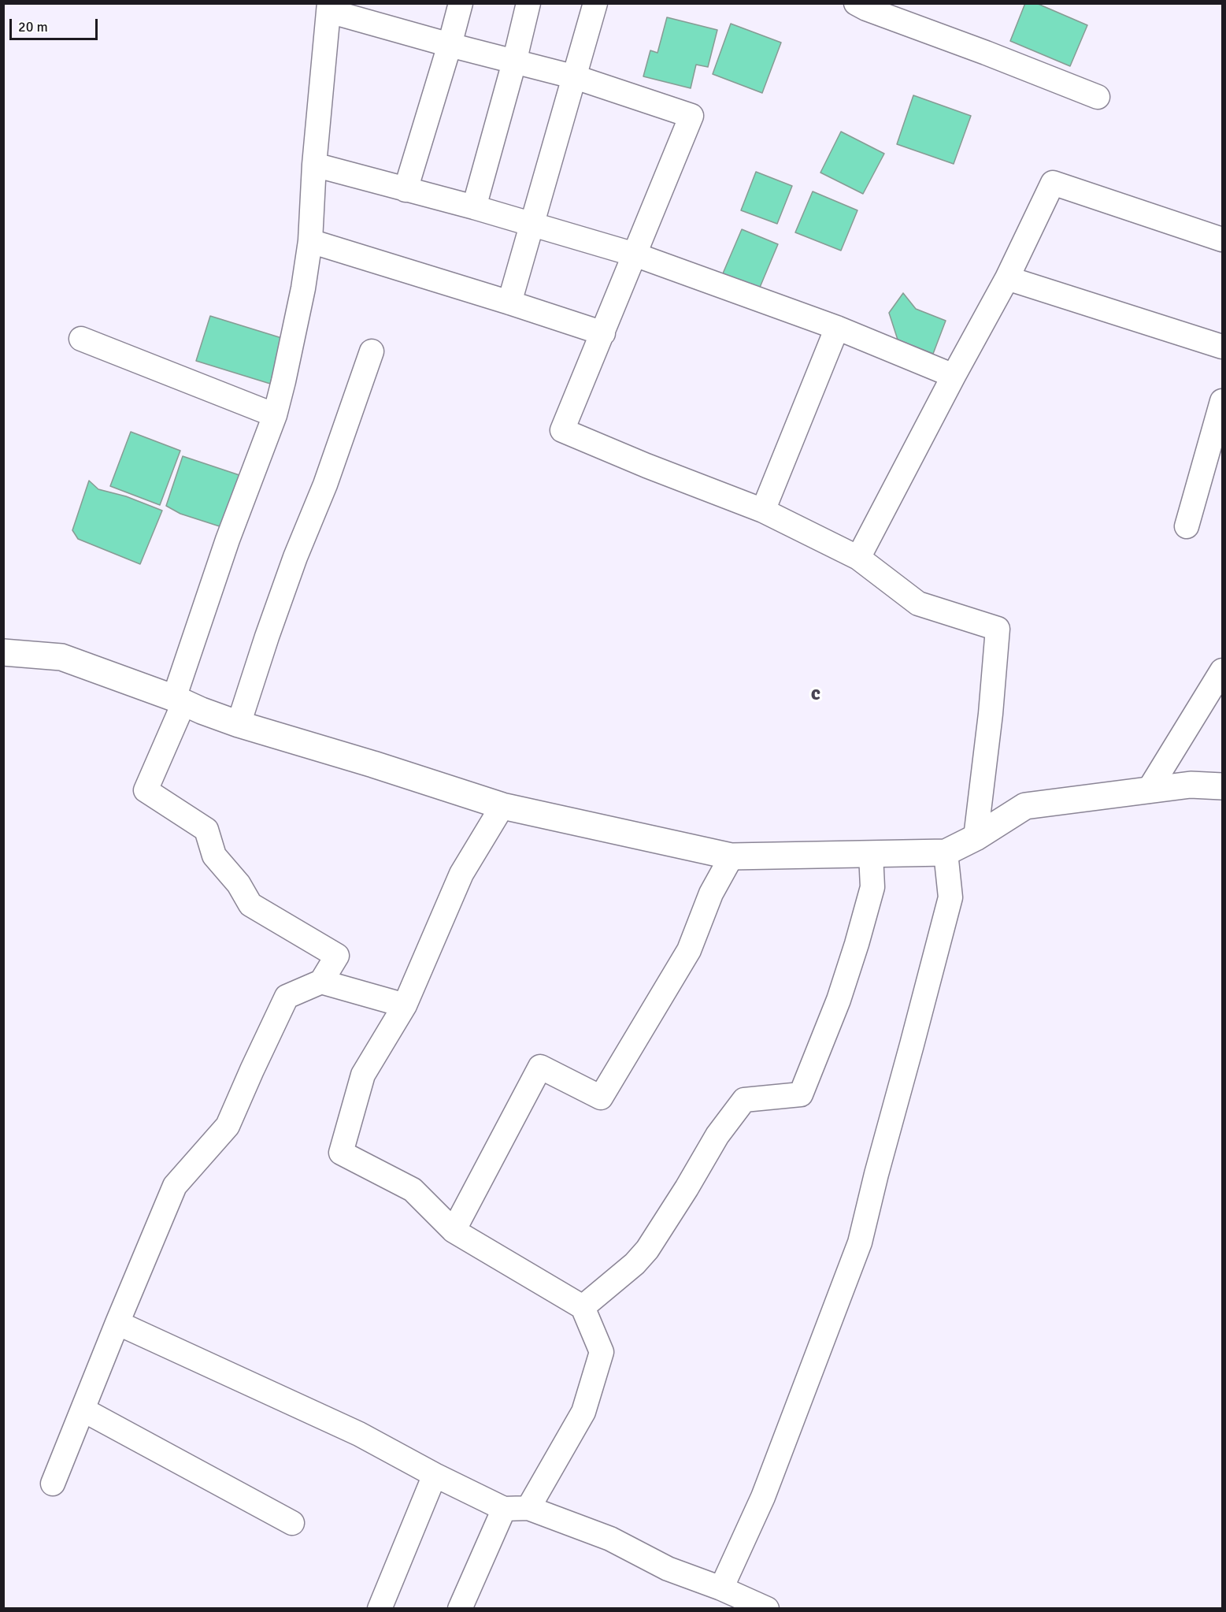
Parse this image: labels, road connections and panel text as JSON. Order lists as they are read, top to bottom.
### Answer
{
  "districts": ["c"],
  "scale_bar": "20 m"
}
